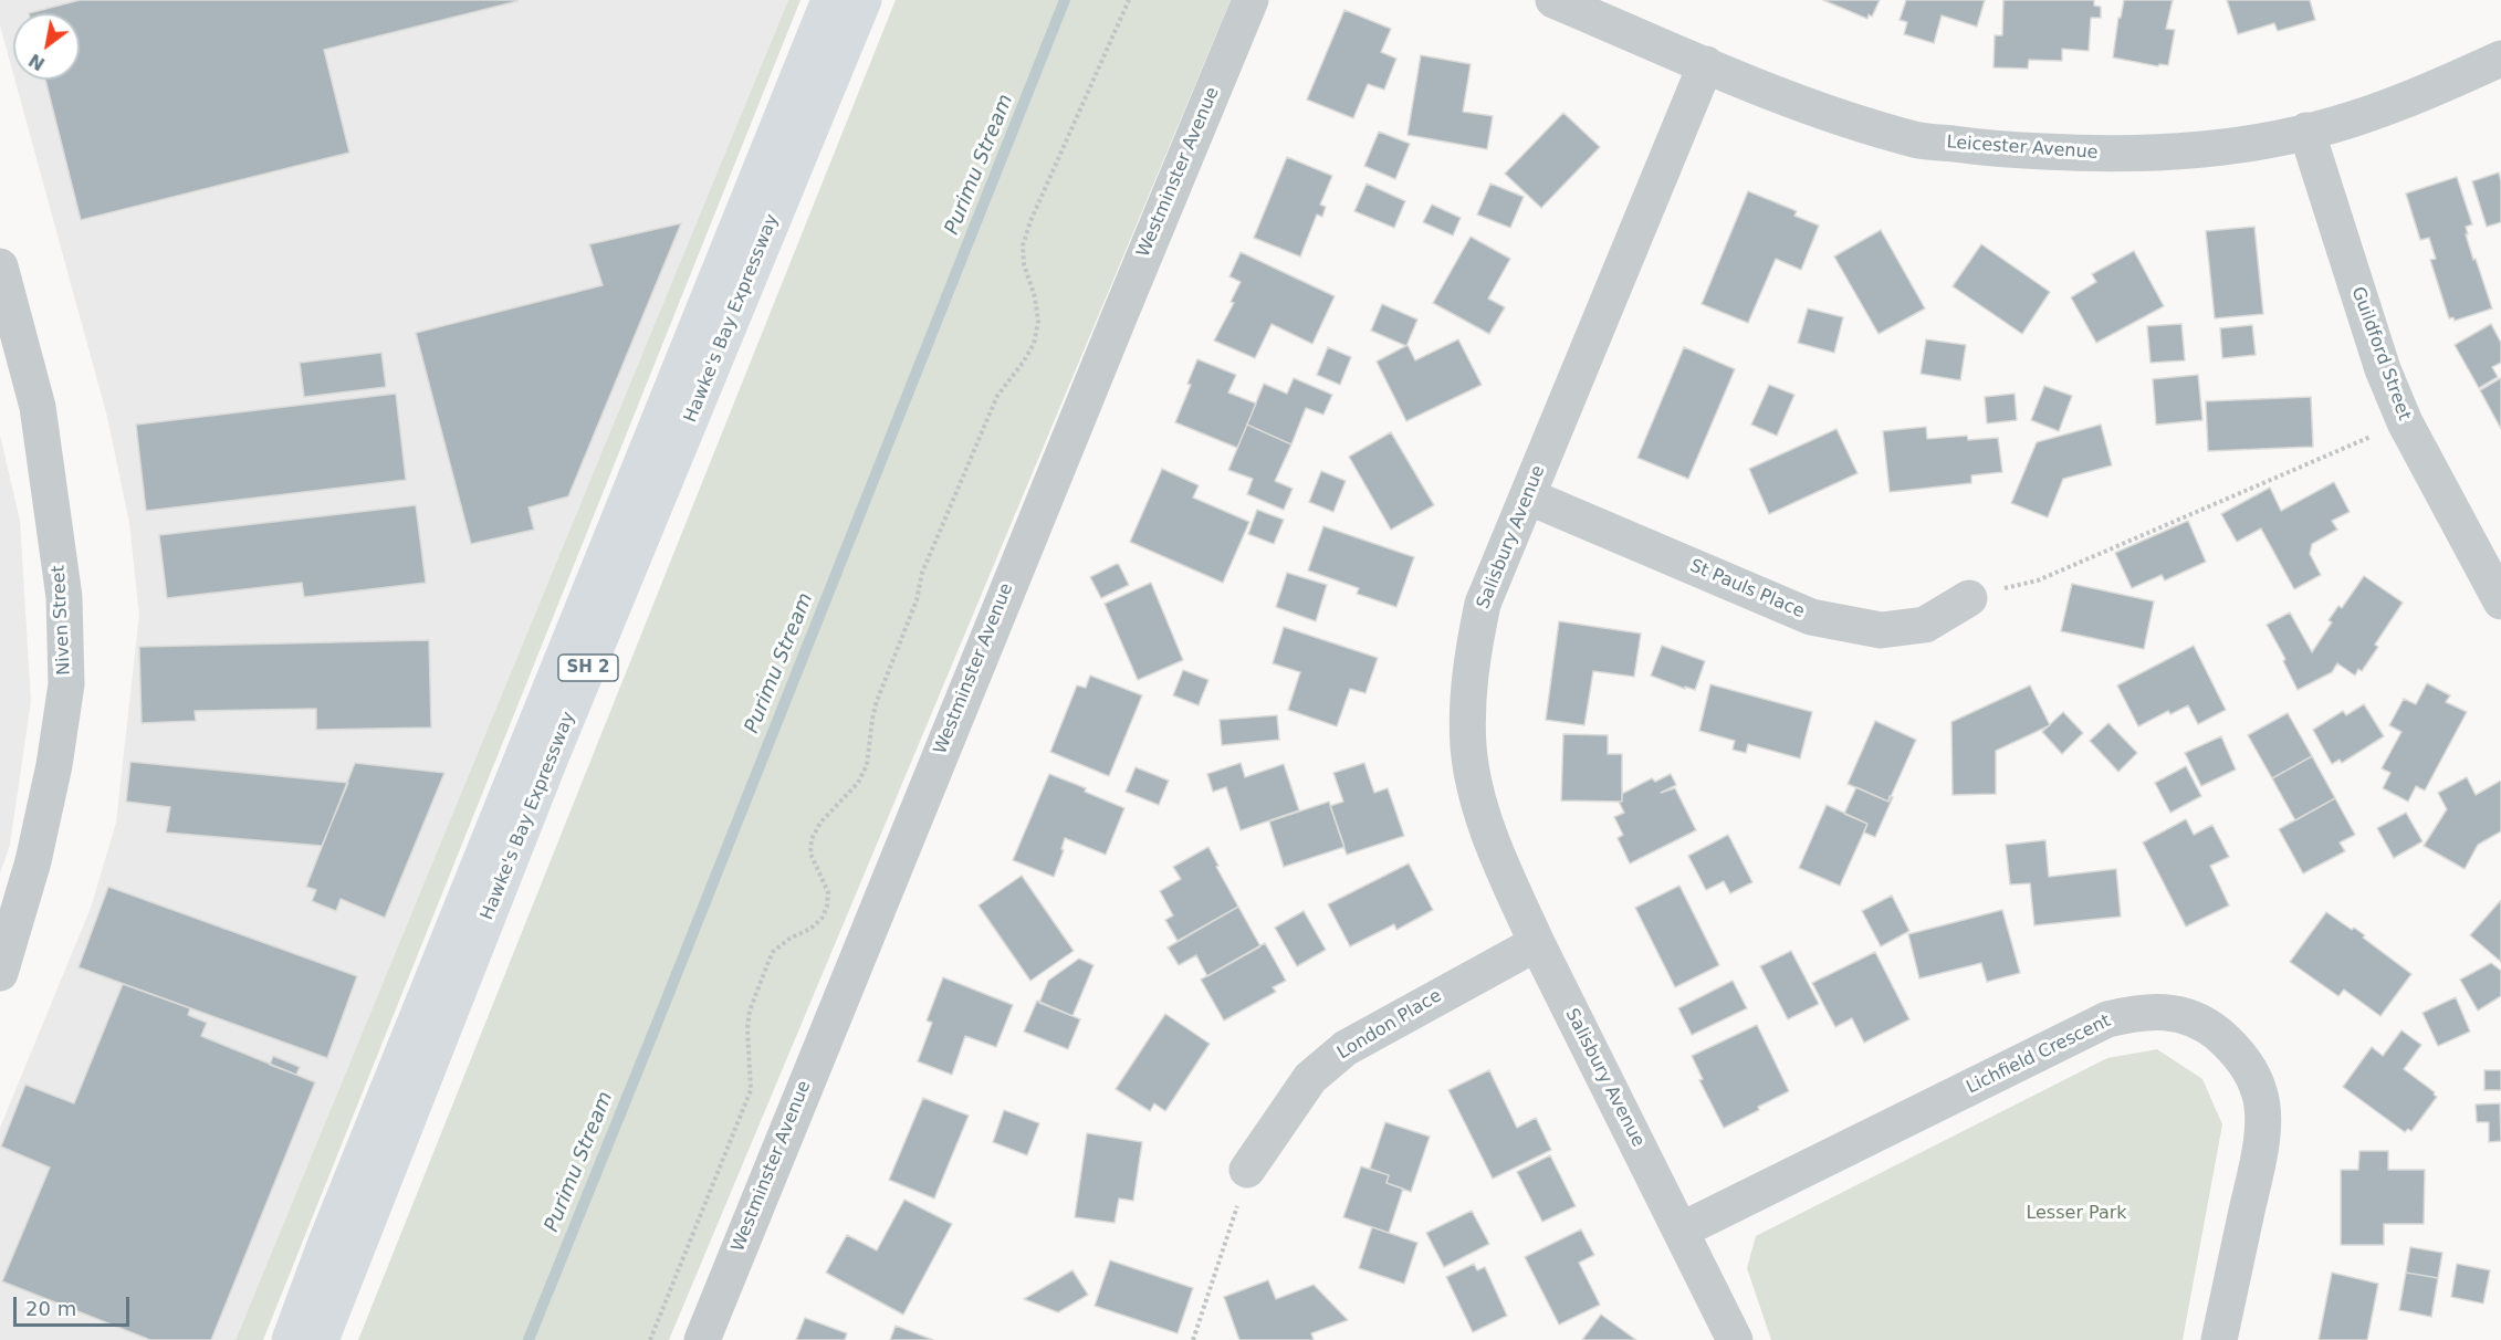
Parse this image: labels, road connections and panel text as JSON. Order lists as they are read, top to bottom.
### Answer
{
  "streets": {
    "highway": ["Hawke's Bay Expressway", "SH 2"],
    "street": [
      "Leicester Avenue",
      "Westminster Avenue",
      "Guildford Street",
      "Salisbury Avenue",
      "St Pauls Place",
      "Niven Street",
      "London Place",
      "Lichfield Crescent"
    ]
  },
  "crossings": [
    ["Leicester Avenue", "Guildford Street"],
    ["Leicester Avenue", "Salisbury Avenue"],
    ["Salisbury Avenue", "St Pauls Place"],
    ["Salisbury Avenue", "London Place"],
    ["Salisbury Avenue", "Lichfield Crescent"]
  ],
  "water": ["Purimu Stream"],
  "parks": ["Lesser Park"],
  "scale_bar": "20 m",
  "north": "bottom left"
}
